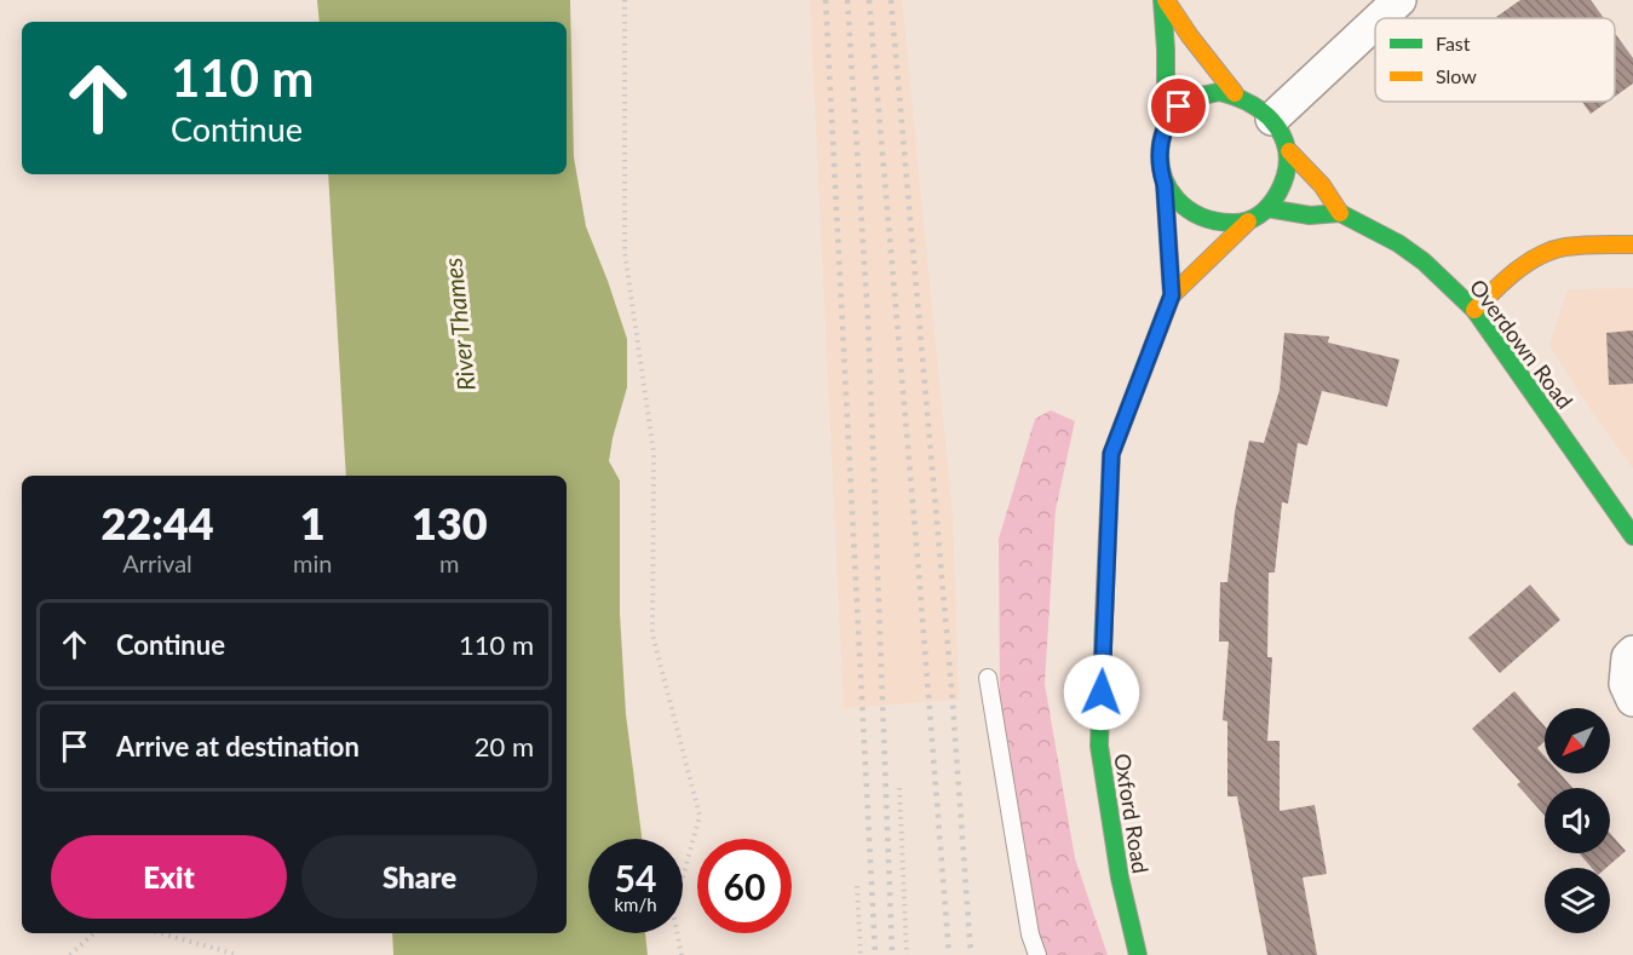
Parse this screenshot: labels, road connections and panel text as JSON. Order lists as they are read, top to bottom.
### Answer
{
  "streets": {
    "main road": ["Overdown Road", "Oxford Road"]
  },
  "crossings": [
    ["Overdown Road", "Oxford Road"]
  ],
  "water": ["River Thames"],
  "legend": ["Fast", "Slow"],
  "north": "bottom left",
  "page": {
    "turn": ["110 m", "Continue"],
    "eta": [
      "22:44",
      "Arrival",
      "1",
      "min",
      "130",
      "m"
    ],
    "list": [
      {
        "name": "Continue",
        "value": "110 m"
      },
      {
        "name": "Arrive at destination",
        "value": "20 m"
      }
    ],
    "buttons": ["Exit", "Share"],
    "speed": "54 km/h",
    "limit": "60"
  }
}
